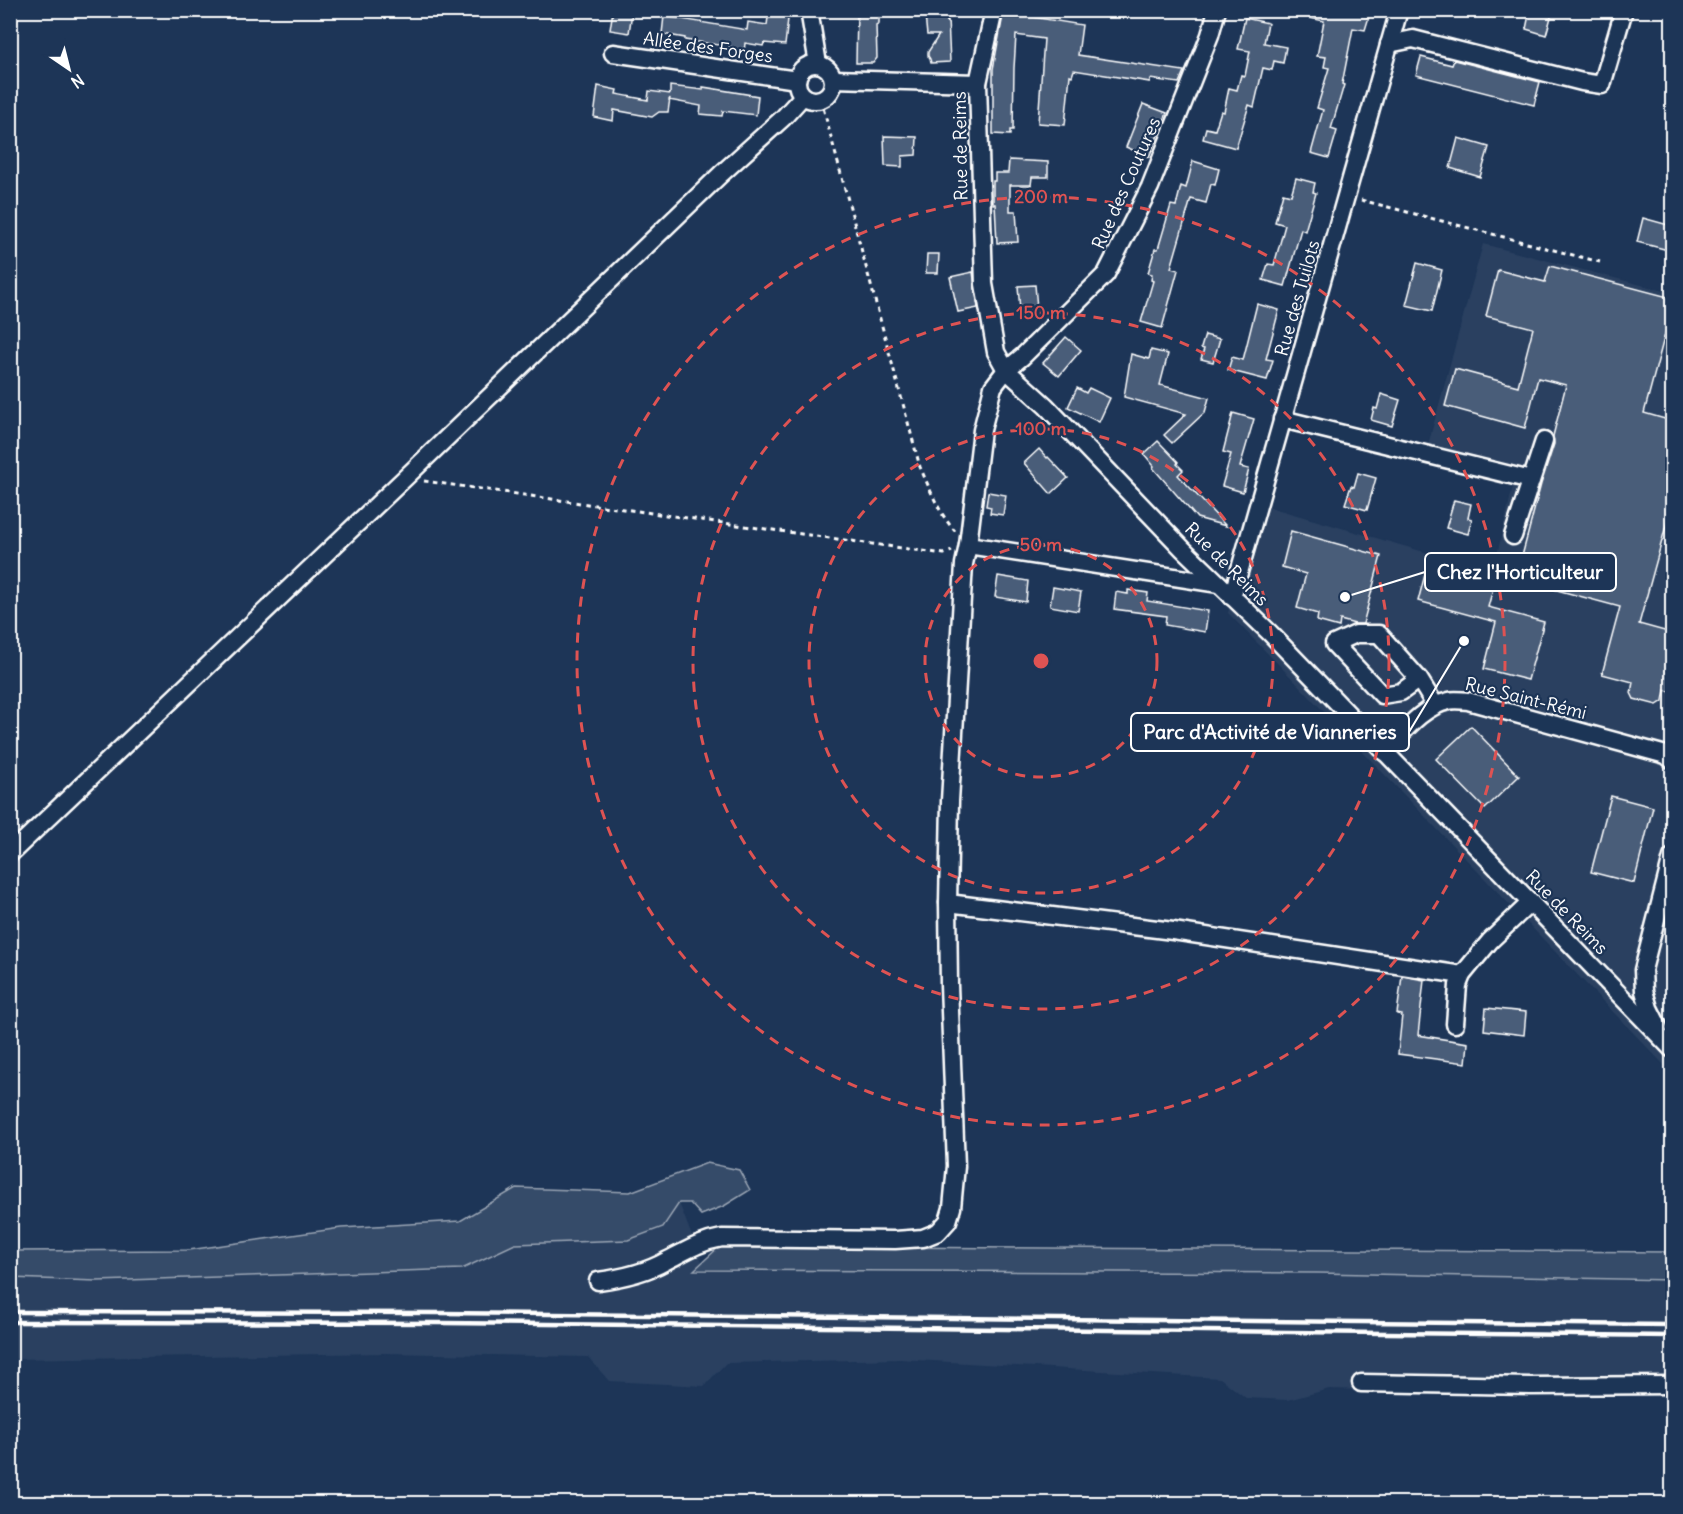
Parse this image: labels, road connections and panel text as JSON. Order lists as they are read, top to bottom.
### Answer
{
  "streets": {
    "street": [
      "Allée des Forges",
      "Rue de Reims",
      "Rue des Coutures",
      "Rue des Tuilots",
      "Rue Saint-Rémi"
    ]
  },
  "crossings": [
    ["Rue de Reims", "Rue des Coutures"],
    ["Rue de Reims", "Rue des Tuilots"]
  ],
  "places": ["Chez l'Horticulteur", "Parc d'Activité de Vianneries"],
  "north": "bottom right",
  "rings": [
    "200 m",
    "150 m",
    "100 m",
    "50 m"
  ]
}
